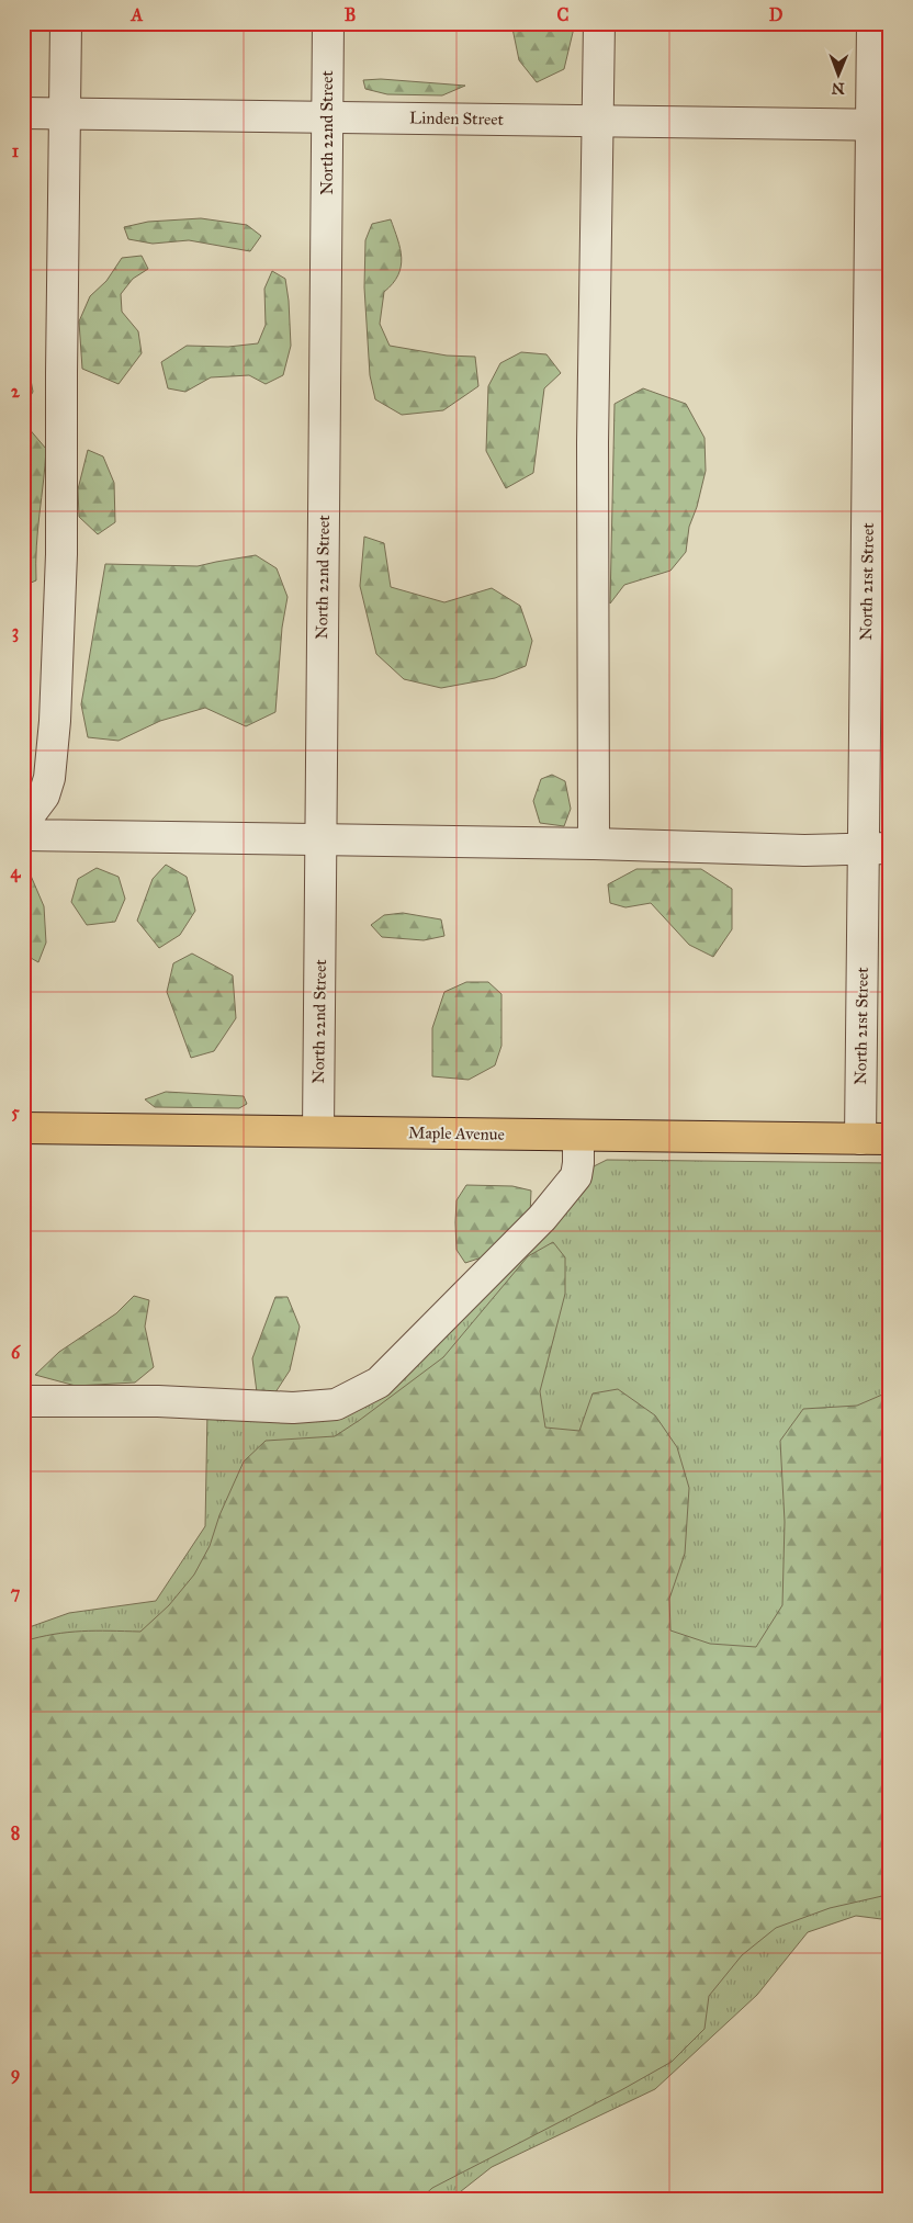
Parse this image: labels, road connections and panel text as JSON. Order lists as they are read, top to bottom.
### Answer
{
  "streets": {
    "main road": ["Maple Avenue"],
    "street": ["Linden Street", "North 22nd Street", "North 21st Street"]
  },
  "crossings": [
    ["Linden Street", "North 22nd Street"],
    ["Linden Street", "North 21st Street"],
    ["North 22nd Street", "Maple Avenue"],
    ["North 21st Street", "Maple Avenue"]
  ],
  "north": "bottom",
  "grid": {
    "columns": [
      "A",
      "B",
      "C",
      "D"
    ],
    "rows": [
      "1",
      "2",
      "3",
      "4",
      "5",
      "6",
      "7",
      "8",
      "9"
    ]
  }
}
